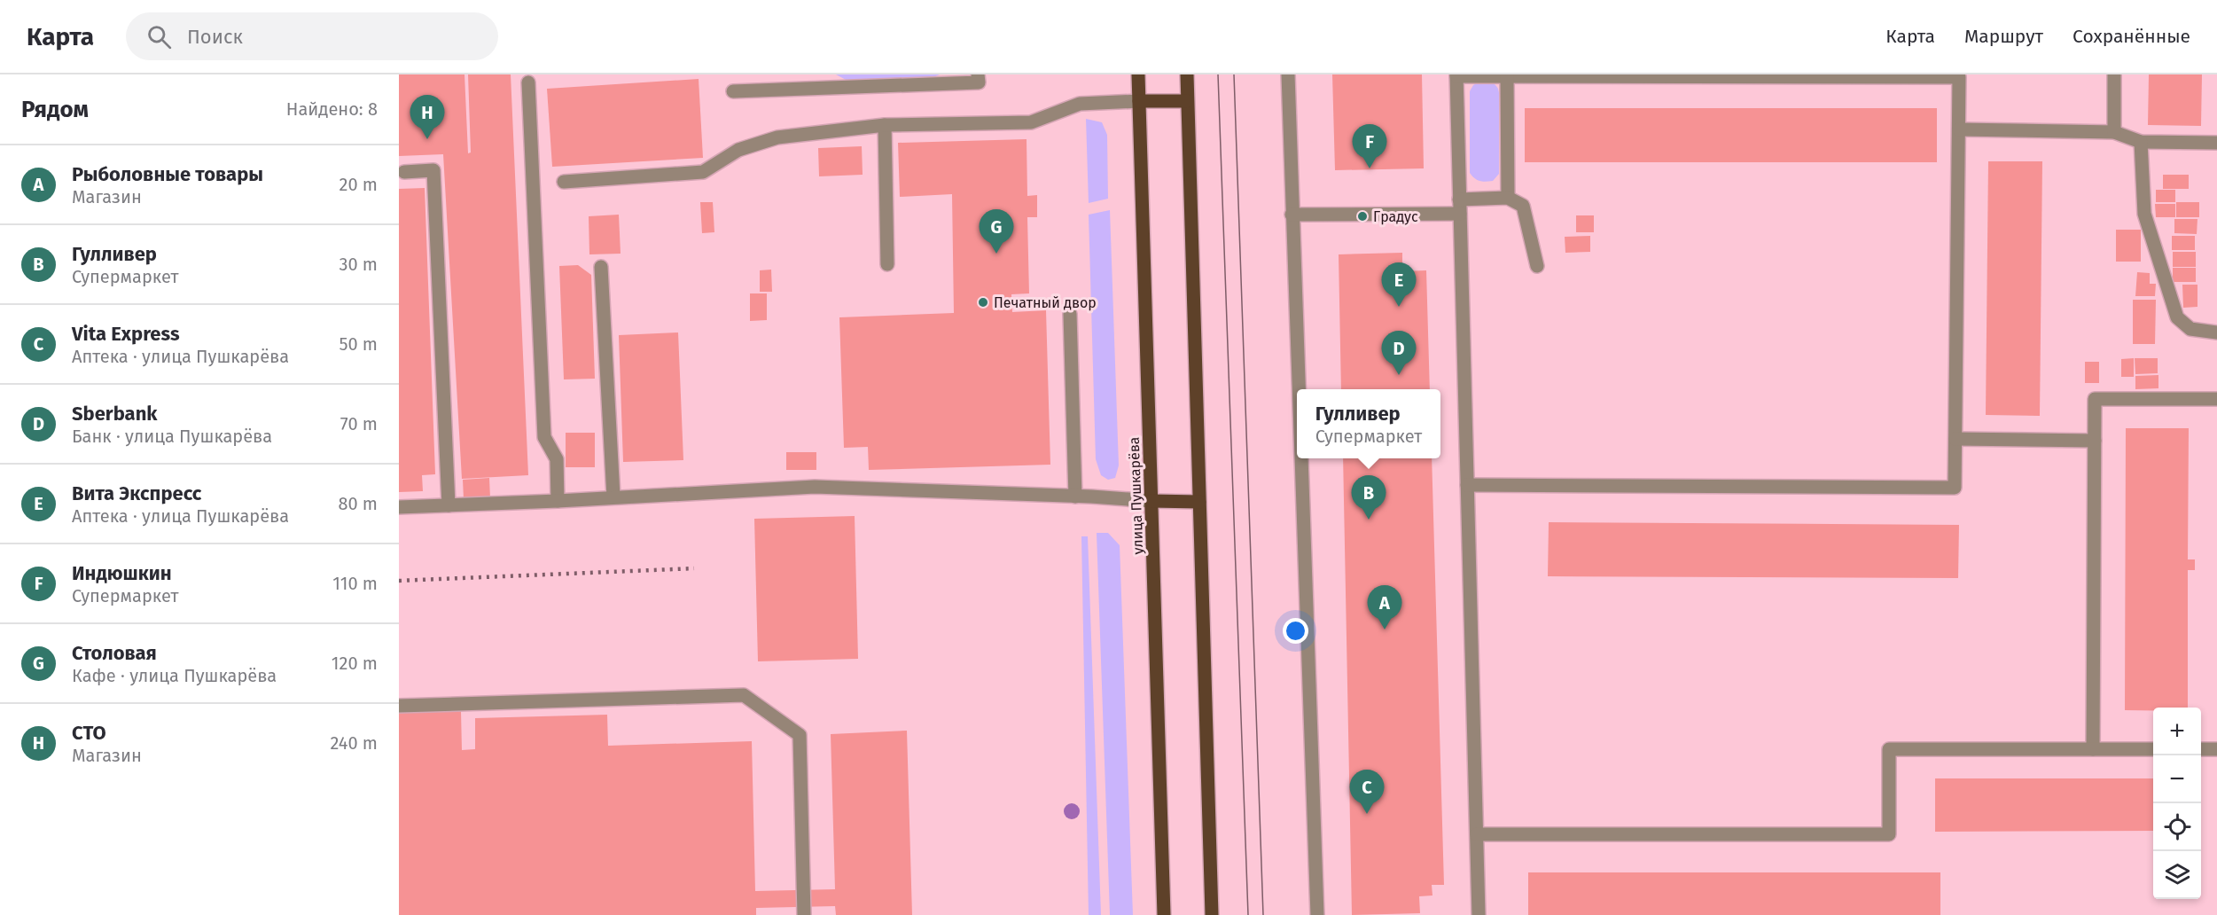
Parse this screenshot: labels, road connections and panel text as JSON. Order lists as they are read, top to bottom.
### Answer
{
  "streets": {
    "main road": ["улица Пушкарёва"]
  },
  "places": ["Градус", "Печатный двор"],
  "page": {
    "header": "Карта",
    "search": "Поиск",
    "nav": ["Карта", "Маршрут", "Сохранённые"],
    "heading": ["Рядом", "Найдено: 8"],
    "pins": [
      "H",
      "F",
      "G",
      "E",
      "D",
      "B",
      "A",
      "C"
    ],
    "list": [
      {
        "mark": "A",
        "name": "Рыболовные товары",
        "note": "Магазин",
        "value": "20 m"
      },
      {
        "mark": "B",
        "name": "Гулливер",
        "note": "Супермаркет",
        "value": "30 m"
      },
      {
        "mark": "C",
        "name": "Vita Express",
        "note": "Аптека · улица Пушкарёва",
        "value": "50 m"
      },
      {
        "mark": "D",
        "name": "Sberbank",
        "note": "Банк · улица Пушкарёва",
        "value": "70 m"
      },
      {
        "mark": "E",
        "name": "Вита Экспресс",
        "note": "Аптека · улица Пушкарёва",
        "value": "80 m"
      },
      {
        "mark": "F",
        "name": "Индюшкин",
        "note": "Супермаркет",
        "value": "110 m"
      },
      {
        "mark": "G",
        "name": "Столовая",
        "note": "Кафе · улица Пушкарёва",
        "value": "120 m"
      },
      {
        "mark": "H",
        "name": "СТО",
        "note": "Магазин",
        "value": "240 m"
      }
    ],
    "popup": ["Гулливер", "Супермаркет"],
    "map_buttons": ["+", "−"]
  }
}
